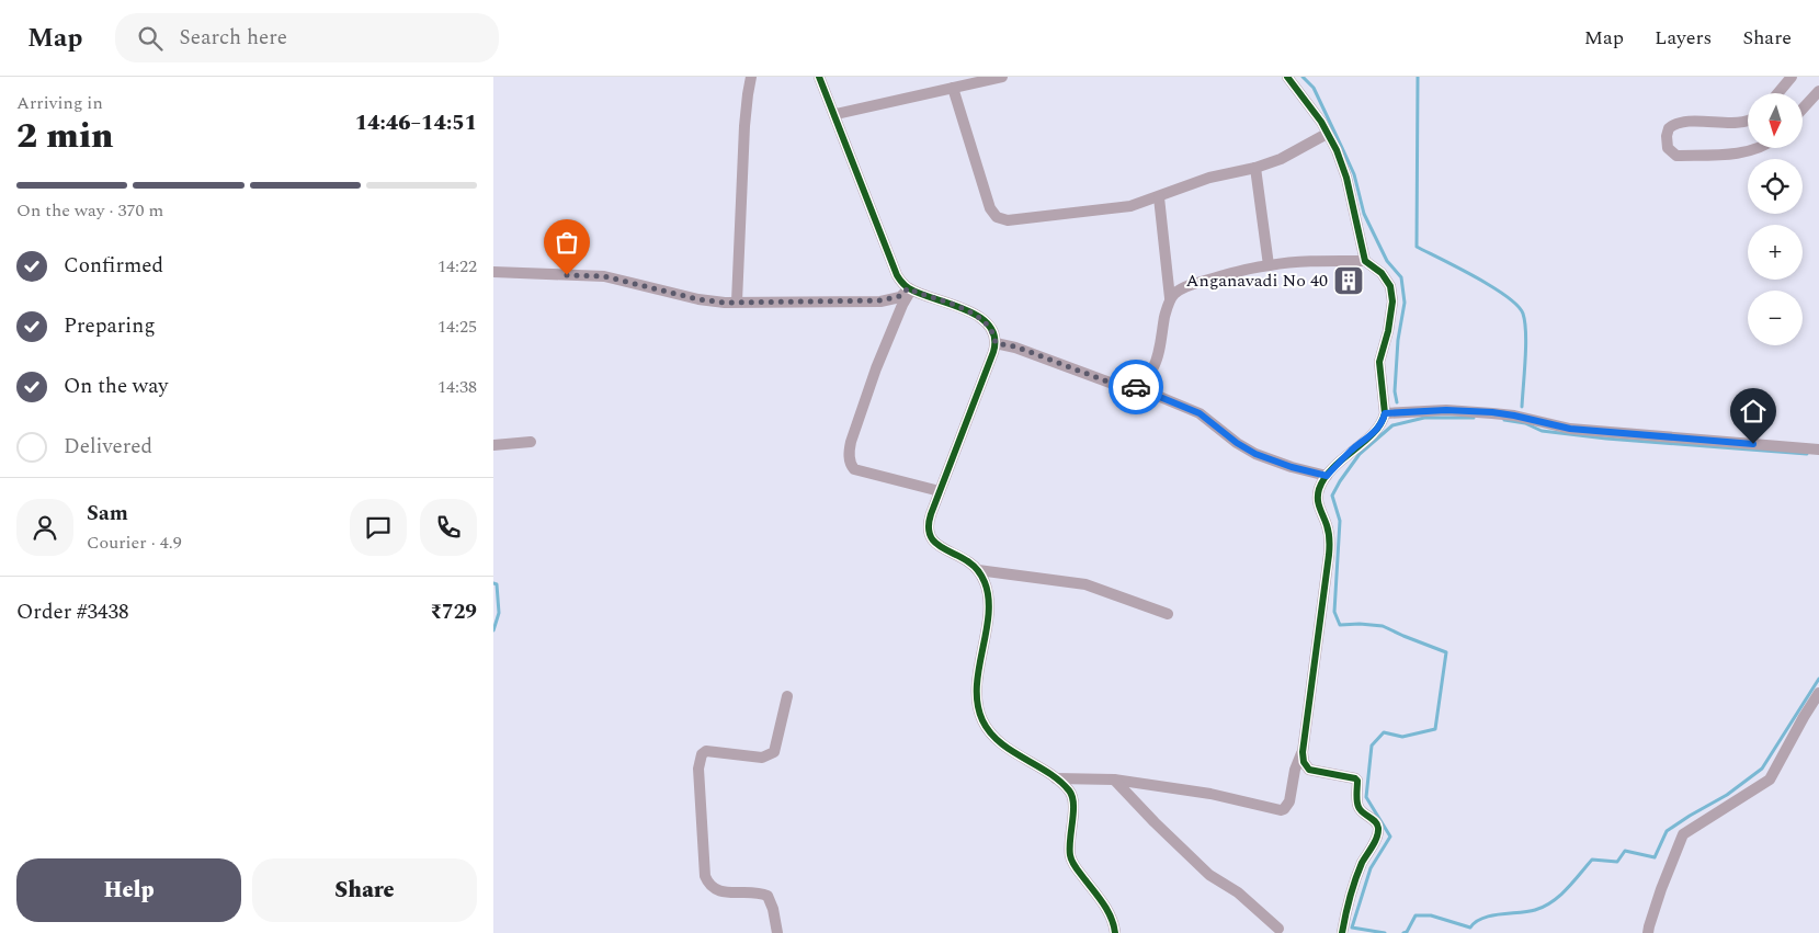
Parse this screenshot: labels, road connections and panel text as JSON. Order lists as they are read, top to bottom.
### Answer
{
  "places": {
    "building": ["Anganavadi No 40"]
  },
  "north": "bottom",
  "page": {
    "header": "Map",
    "search": "Search here",
    "nav": ["Map", "Layers", "Share"],
    "heading": ["2 min", "Arriving in", "14:46–14:51"],
    "panel": [
      "Sam",
      "Courier · 4.9",
      "Order #3438",
      "₹729"
    ],
    "map_buttons": ["+", "−"],
    "bar": "On the way · 370 m",
    "list": [
      ["Confirmed", "14:22"],
      ["Preparing", "14:25"],
      ["On the way", "14:38"],
      "Delivered"
    ],
    "buttons": ["Help", "Share"]
  }
}
